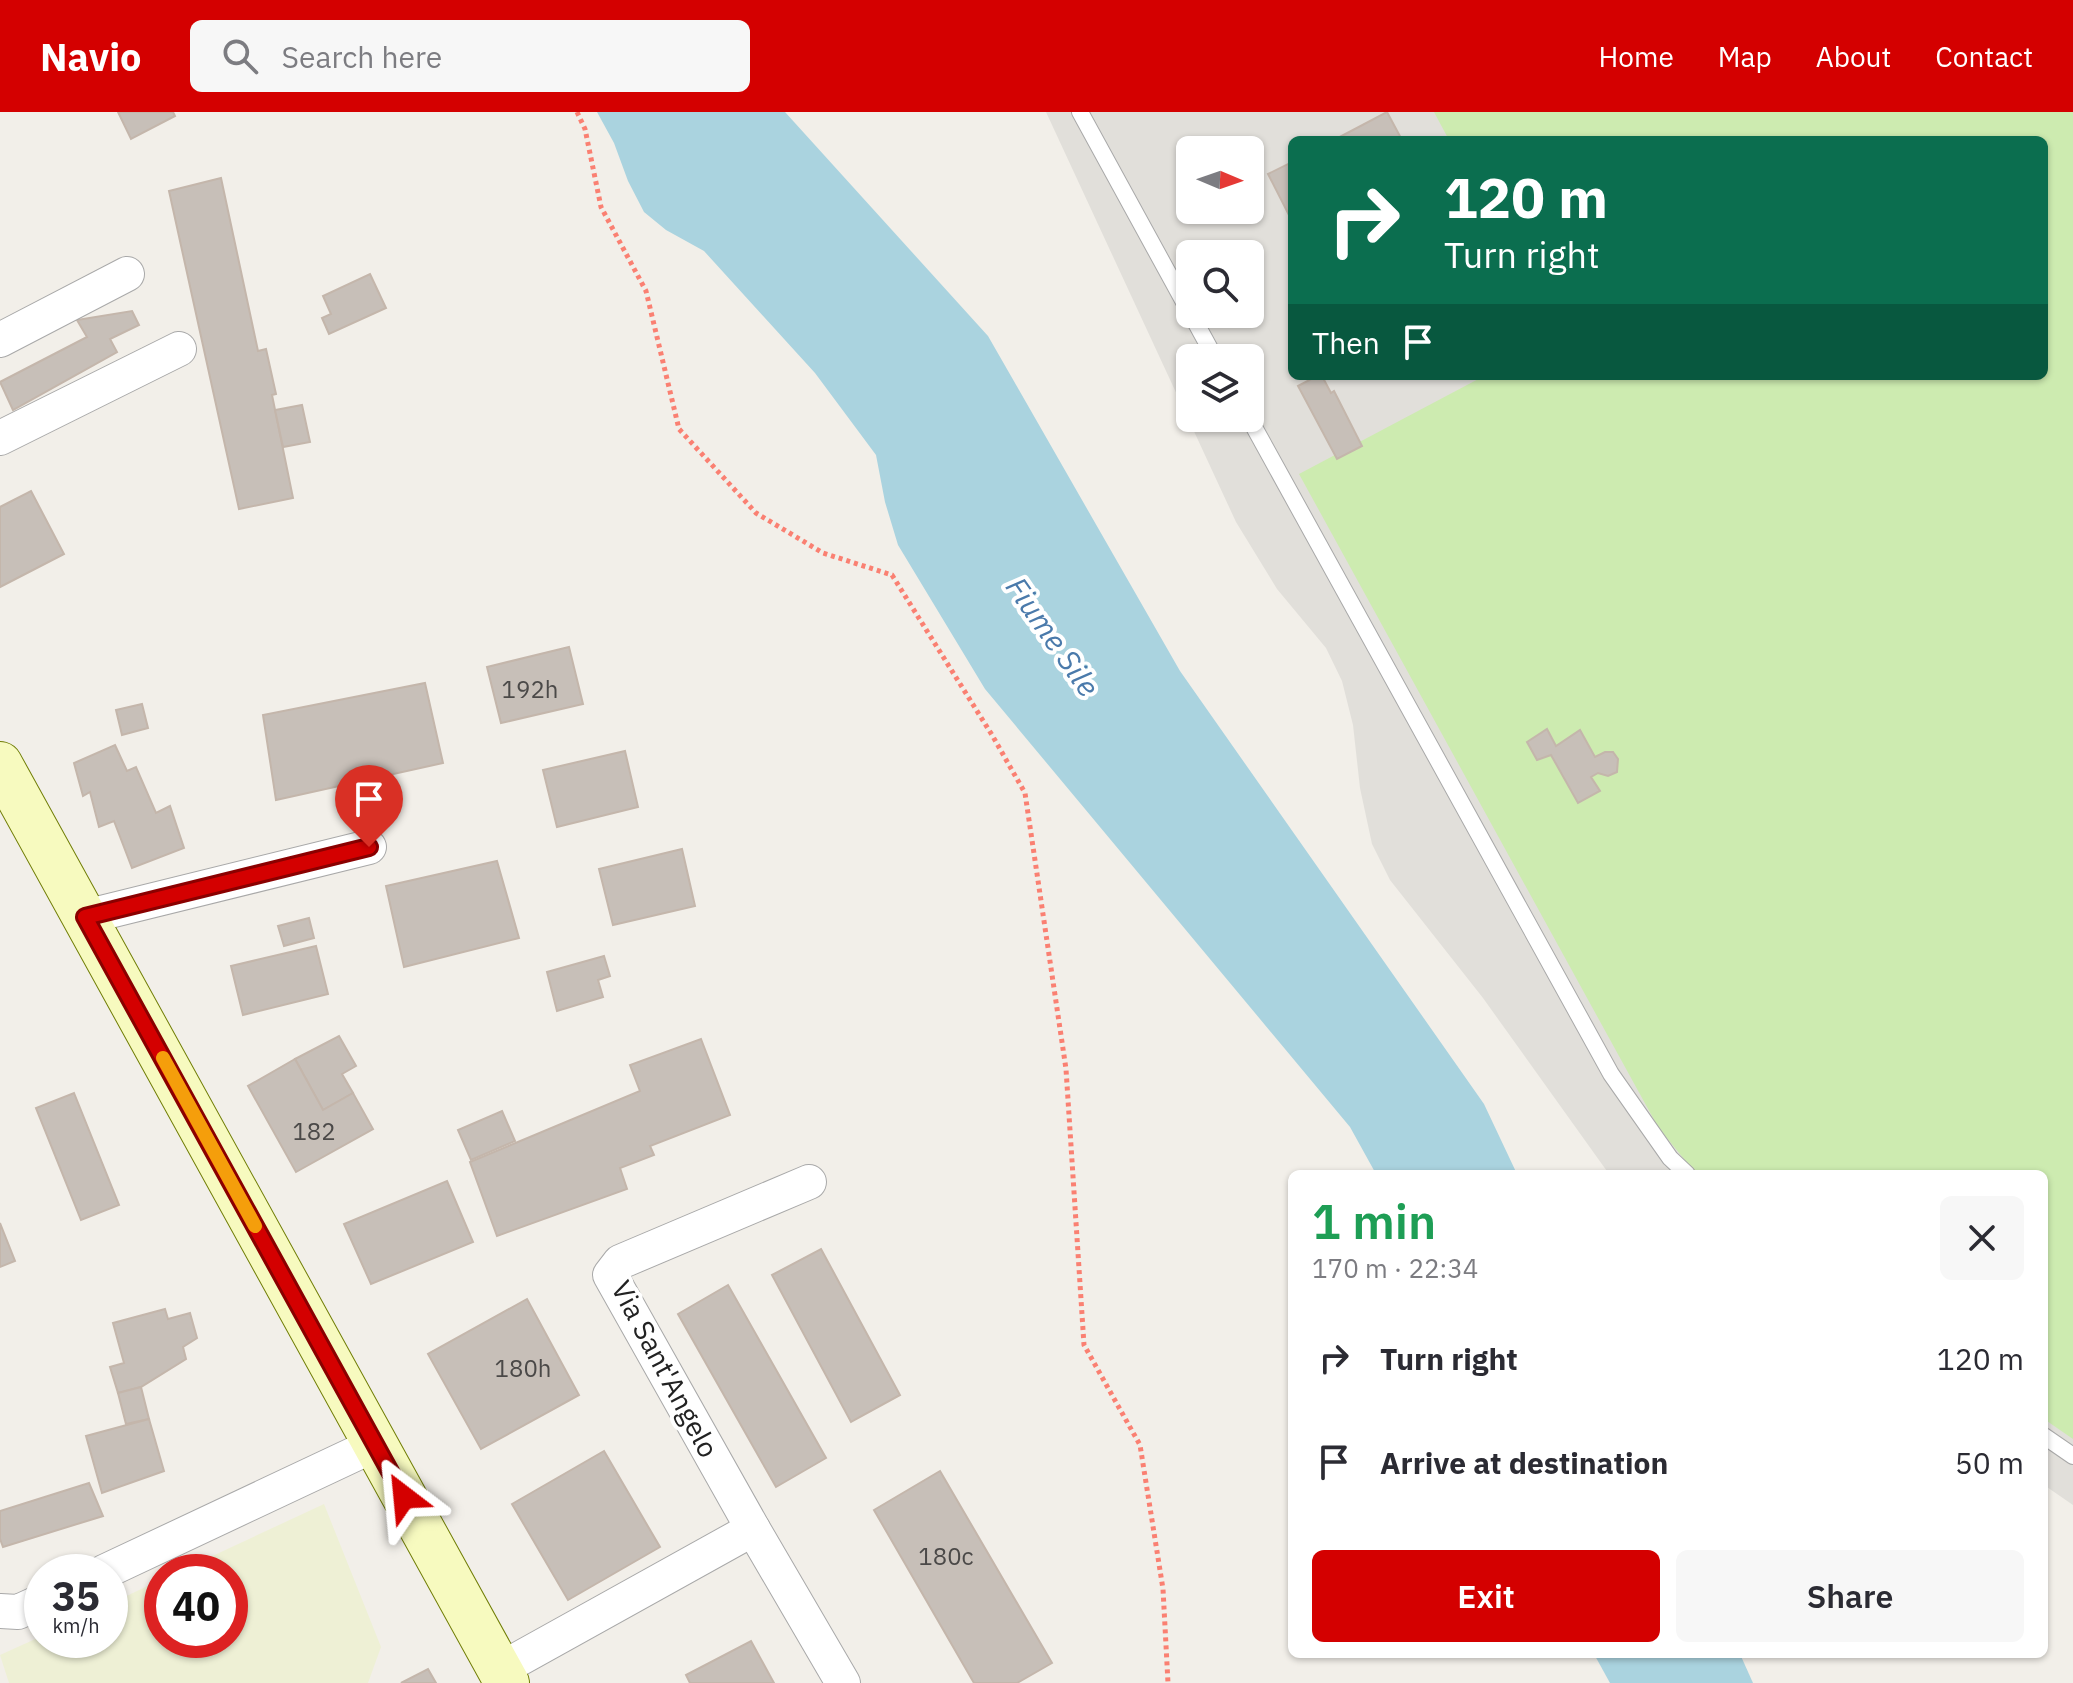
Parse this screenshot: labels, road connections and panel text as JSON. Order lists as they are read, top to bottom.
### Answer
{
  "streets": {
    "street": ["Via Sant'Angelo"]
  },
  "water": ["Fiume Sile"],
  "house_numbers": [
    "192h",
    "182",
    "180h",
    "180c"
  ],
  "north": "right",
  "page": {
    "header": "Navio",
    "search": "Search here",
    "nav": [
      "Home",
      "Map",
      "About",
      "Contact"
    ],
    "turn": ["120 m", "Turn right"],
    "then": "Then",
    "heading": ["1 min", "170 m · 22:34"],
    "list": [
      {
        "name": "Turn right",
        "value": "120 m"
      },
      {
        "name": "Arrive at destination",
        "value": "50 m"
      }
    ],
    "buttons": ["Exit", "Share"],
    "speed": "35 km/h",
    "limit": "40"
  }
}
